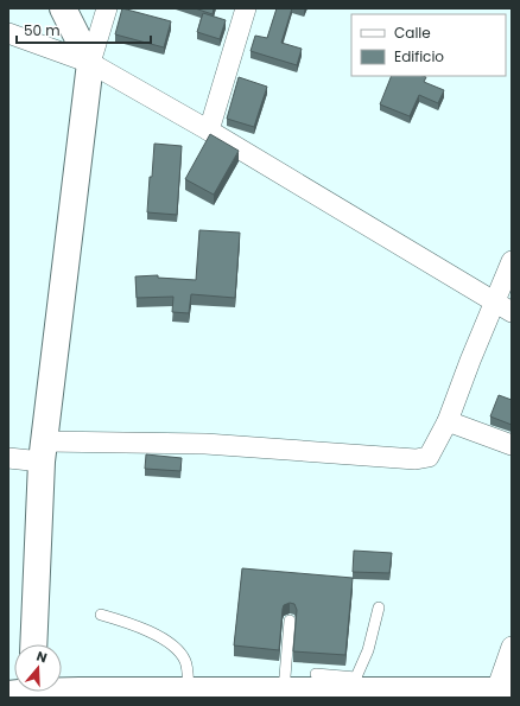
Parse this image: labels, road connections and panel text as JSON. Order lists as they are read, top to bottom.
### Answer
{
  "legend": ["Calle", "Edificio"],
  "scale_bar": "50 m",
  "north": "top"
}
